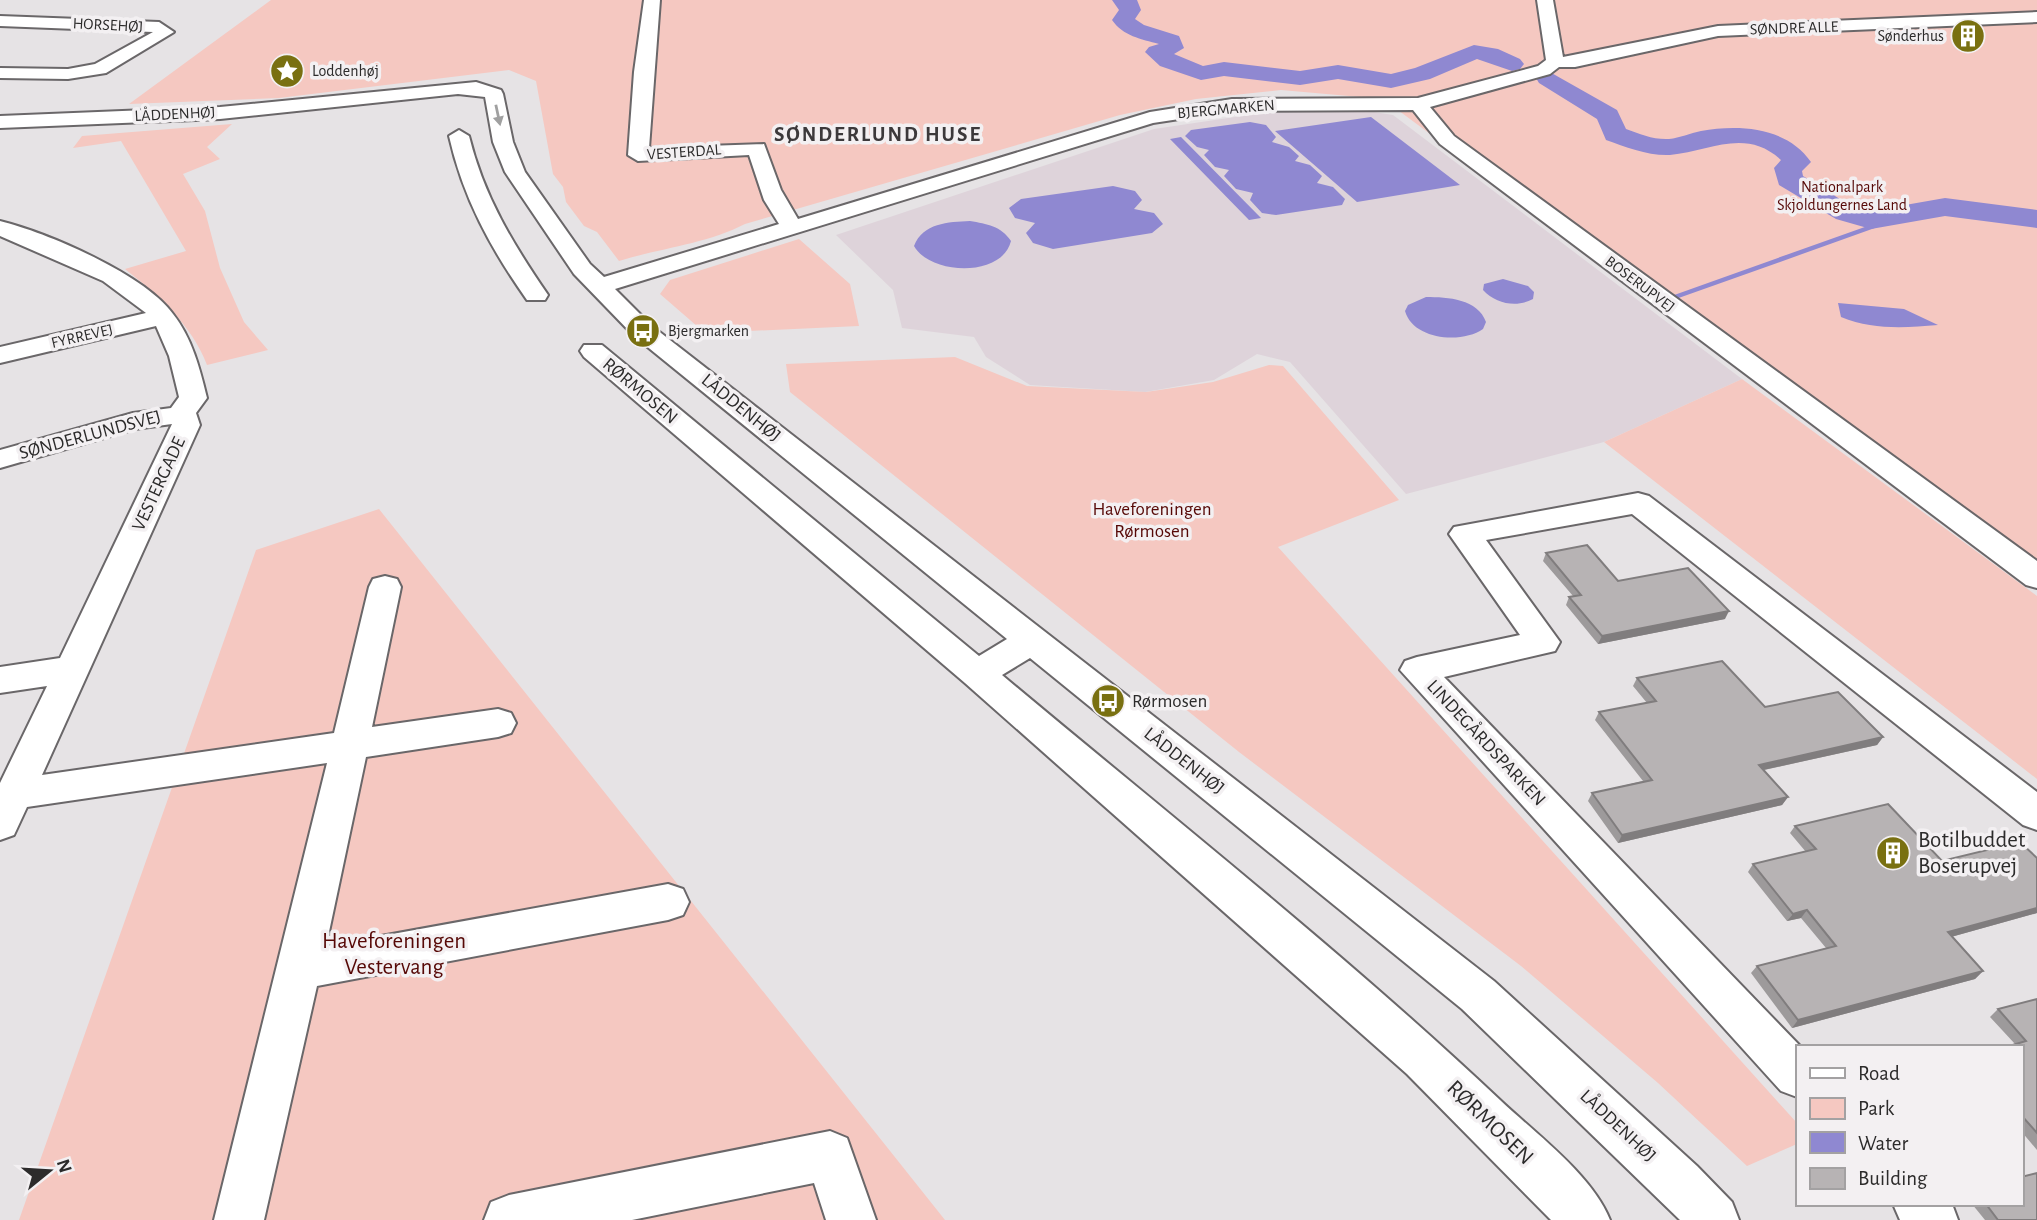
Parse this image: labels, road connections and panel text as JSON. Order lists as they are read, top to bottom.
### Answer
{
  "streets": {
    "street": [
      "HORSEHØJ",
      "SØNDRE ALLE",
      "BJERGMARKEN",
      "LÅDDENHØJ",
      "VESTERDAL",
      "BOSERUPVEJ",
      "FYRREVEJ",
      "RØRMOSEN",
      "SØNDERLUNDSVEJ",
      "VESTERGADE",
      "LINDEGÅRDSPARKEN"
    ]
  },
  "crossings": [
    ["BJERGMARKEN", "LÅDDENHØJ"],
    ["BJERGMARKEN", "VESTERDAL"],
    ["BJERGMARKEN", "BOSERUPVEJ"],
    ["FYRREVEJ", "VESTERGADE"],
    ["SØNDERLUNDSVEJ", "VESTERGADE"]
  ],
  "districts": ["SØNDERLUND HUSE"],
  "parks": ["Nationalpark Skjoldungernes Land", "Haveforeningen Rørmosen", "Haveforeningen Vestervang"],
  "places": {
    "building": ["Sønderhus", "Botilbuddet Boserupvej"],
    "place": ["Loddenhøj"],
    "bus stop": ["Bjergmarken", "Rørmosen"]
  },
  "legend": [
    "Road",
    "Park",
    "Water",
    "Building"
  ],
  "north": "right"
}
